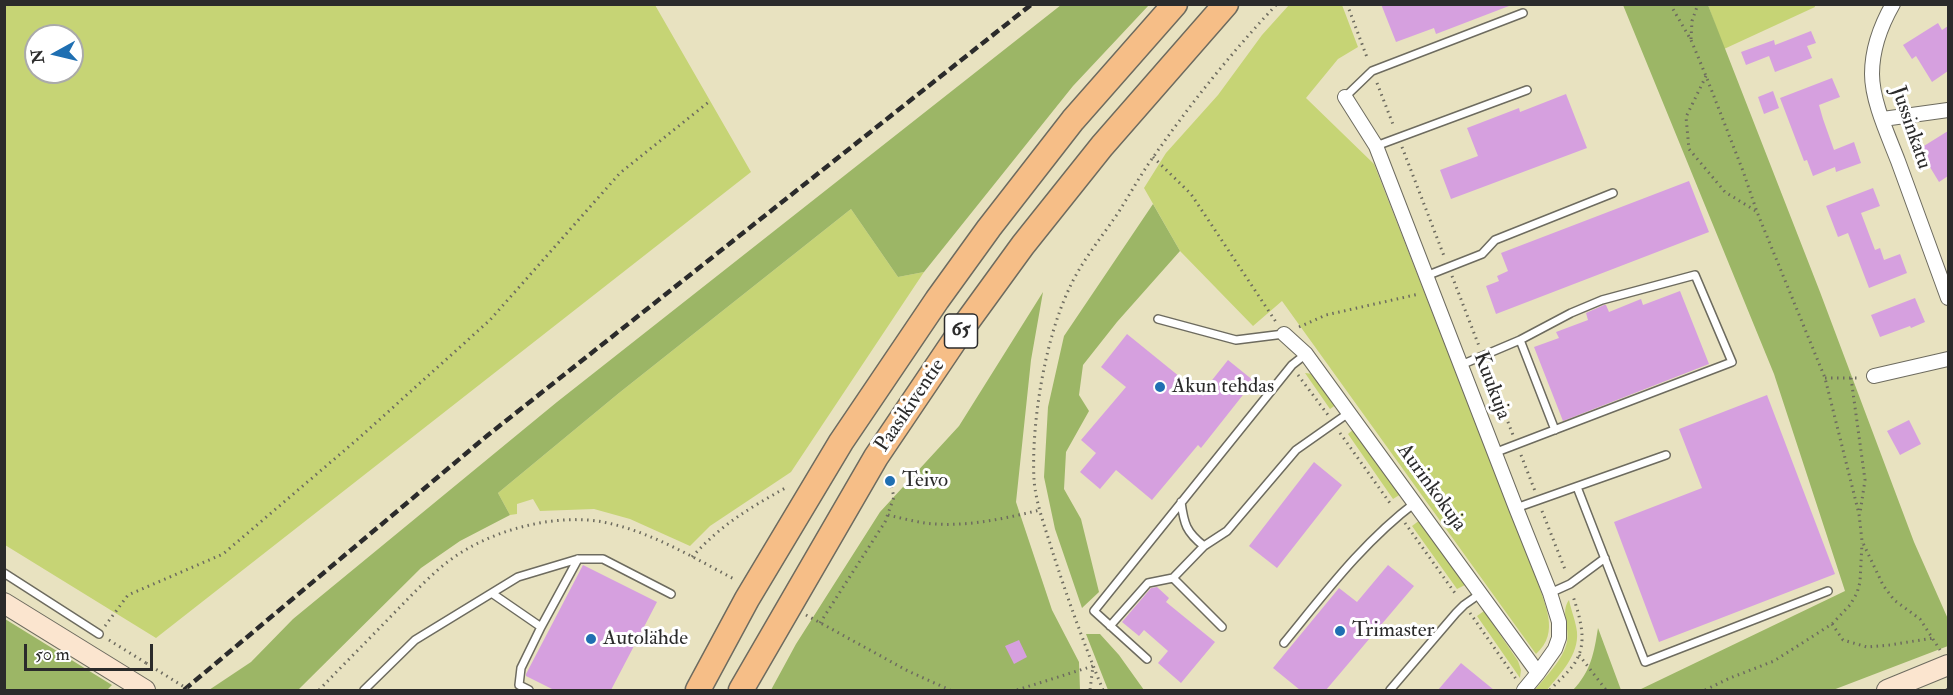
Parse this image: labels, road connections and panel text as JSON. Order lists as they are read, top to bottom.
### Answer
{
  "streets": {
    "highway": ["65", "Paasikiventie"],
    "street": ["Jussinkatu", "Kuukuja", "Aurinkokuja"]
  },
  "crossings": [
    ["Kuukuja", "Aurinkokuja"]
  ],
  "places": [
    "Akun tehdas",
    "Teivo",
    "Trimaster",
    "Autolähde"
  ],
  "scale_bar": "50 m",
  "north": "left"
}
